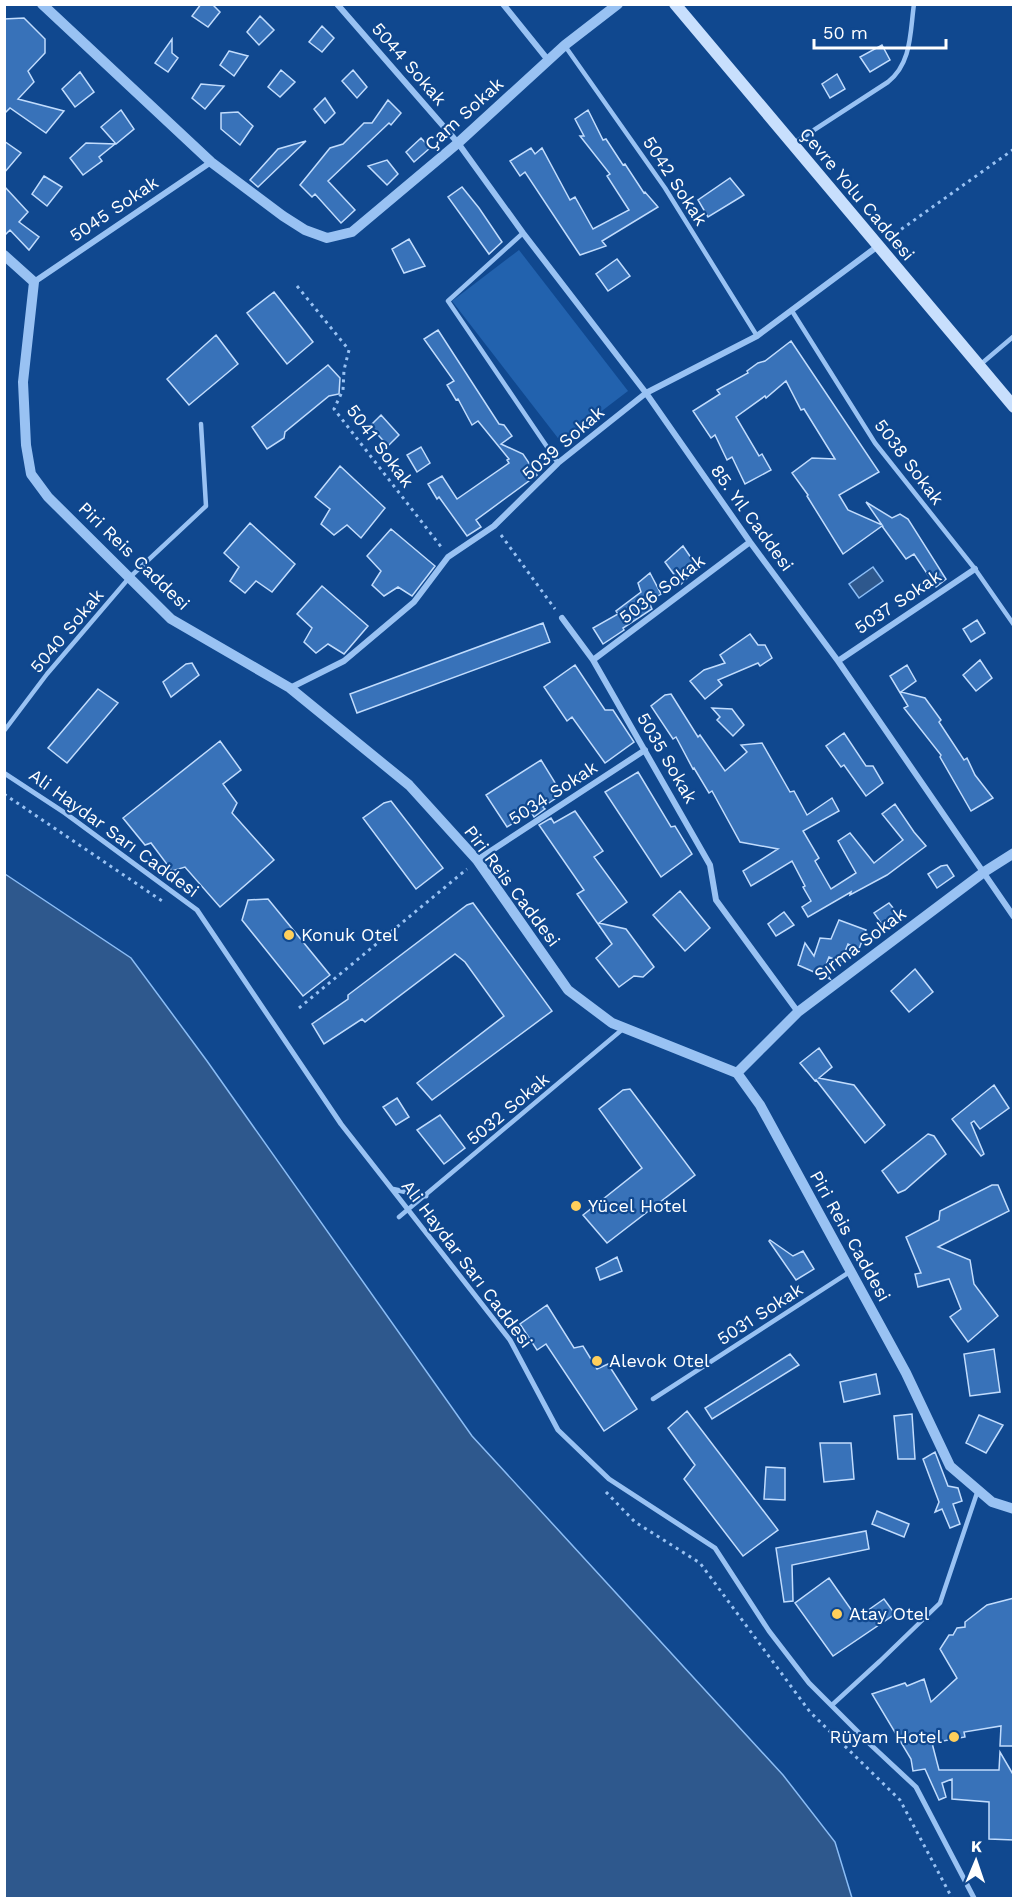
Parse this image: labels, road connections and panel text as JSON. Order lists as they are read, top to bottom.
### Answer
{
  "streets": {
    "main road": ["Çevre Yolu Caddesi"],
    "street": [
      "5044 Sokak",
      "Çam Sokak",
      "5045 Sokak",
      "5039 Sokak",
      "85. Yıl Caddesi",
      "Piri Reis Caddesi",
      "5036 Sokak",
      "5037 Sokak",
      "5035 Sokak",
      "5034 Sokak",
      "Ali Haydar Sarı Caddesi",
      "Sırma Sokak"
    ],
    "lane": [
      "5042 Sokak",
      "5038 Sokak",
      "5040 Sokak",
      "5032 Sokak",
      "5031 Sokak"
    ],
    "path": ["5041 Sokak"]
  },
  "crossings": [
    ["5044 Sokak", "Çam Sokak"],
    ["5044 Sokak", "85. Yıl Caddesi"],
    ["Çam Sokak", "5042 Sokak"],
    ["Çam Sokak", "5045 Sokak"],
    ["Çam Sokak", "85. Yıl Caddesi"],
    ["5042 Sokak", "5039 Sokak"],
    ["Çevre Yolu Caddesi", "5039 Sokak"],
    ["5045 Sokak", "Piri Reis Caddesi"],
    ["5039 Sokak", "5041 Sokak"],
    ["5039 Sokak", "5038 Sokak"],
    ["5039 Sokak", "85. Yıl Caddesi"],
    ["5039 Sokak", "Piri Reis Caddesi"],
    ["5038 Sokak", "5037 Sokak"],
    ["85. Yıl Caddesi", "5036 Sokak"],
    ["85. Yıl Caddesi", "5037 Sokak"],
    ["85. Yıl Caddesi", "Sırma Sokak"],
    ["Piri Reis Caddesi", "5040 Sokak"],
    ["Piri Reis Caddesi", "5034 Sokak"],
    ["Piri Reis Caddesi", "Sırma Sokak"],
    ["Piri Reis Caddesi", "5032 Sokak"],
    ["Piri Reis Caddesi", "5031 Sokak"],
    ["5036 Sokak", "5035 Sokak"],
    ["5035 Sokak", "5034 Sokak"],
    ["5035 Sokak", "Sırma Sokak"],
    ["Ali Haydar Sarı Caddesi", "5032 Sokak"]
  ],
  "places": [
    "Konuk Otel",
    "Yücel Hotel",
    "Alevok Otel",
    "Atay Otel",
    "Rüyam Hotel"
  ],
  "scale_bar": "50 m",
  "north": "top"
}
